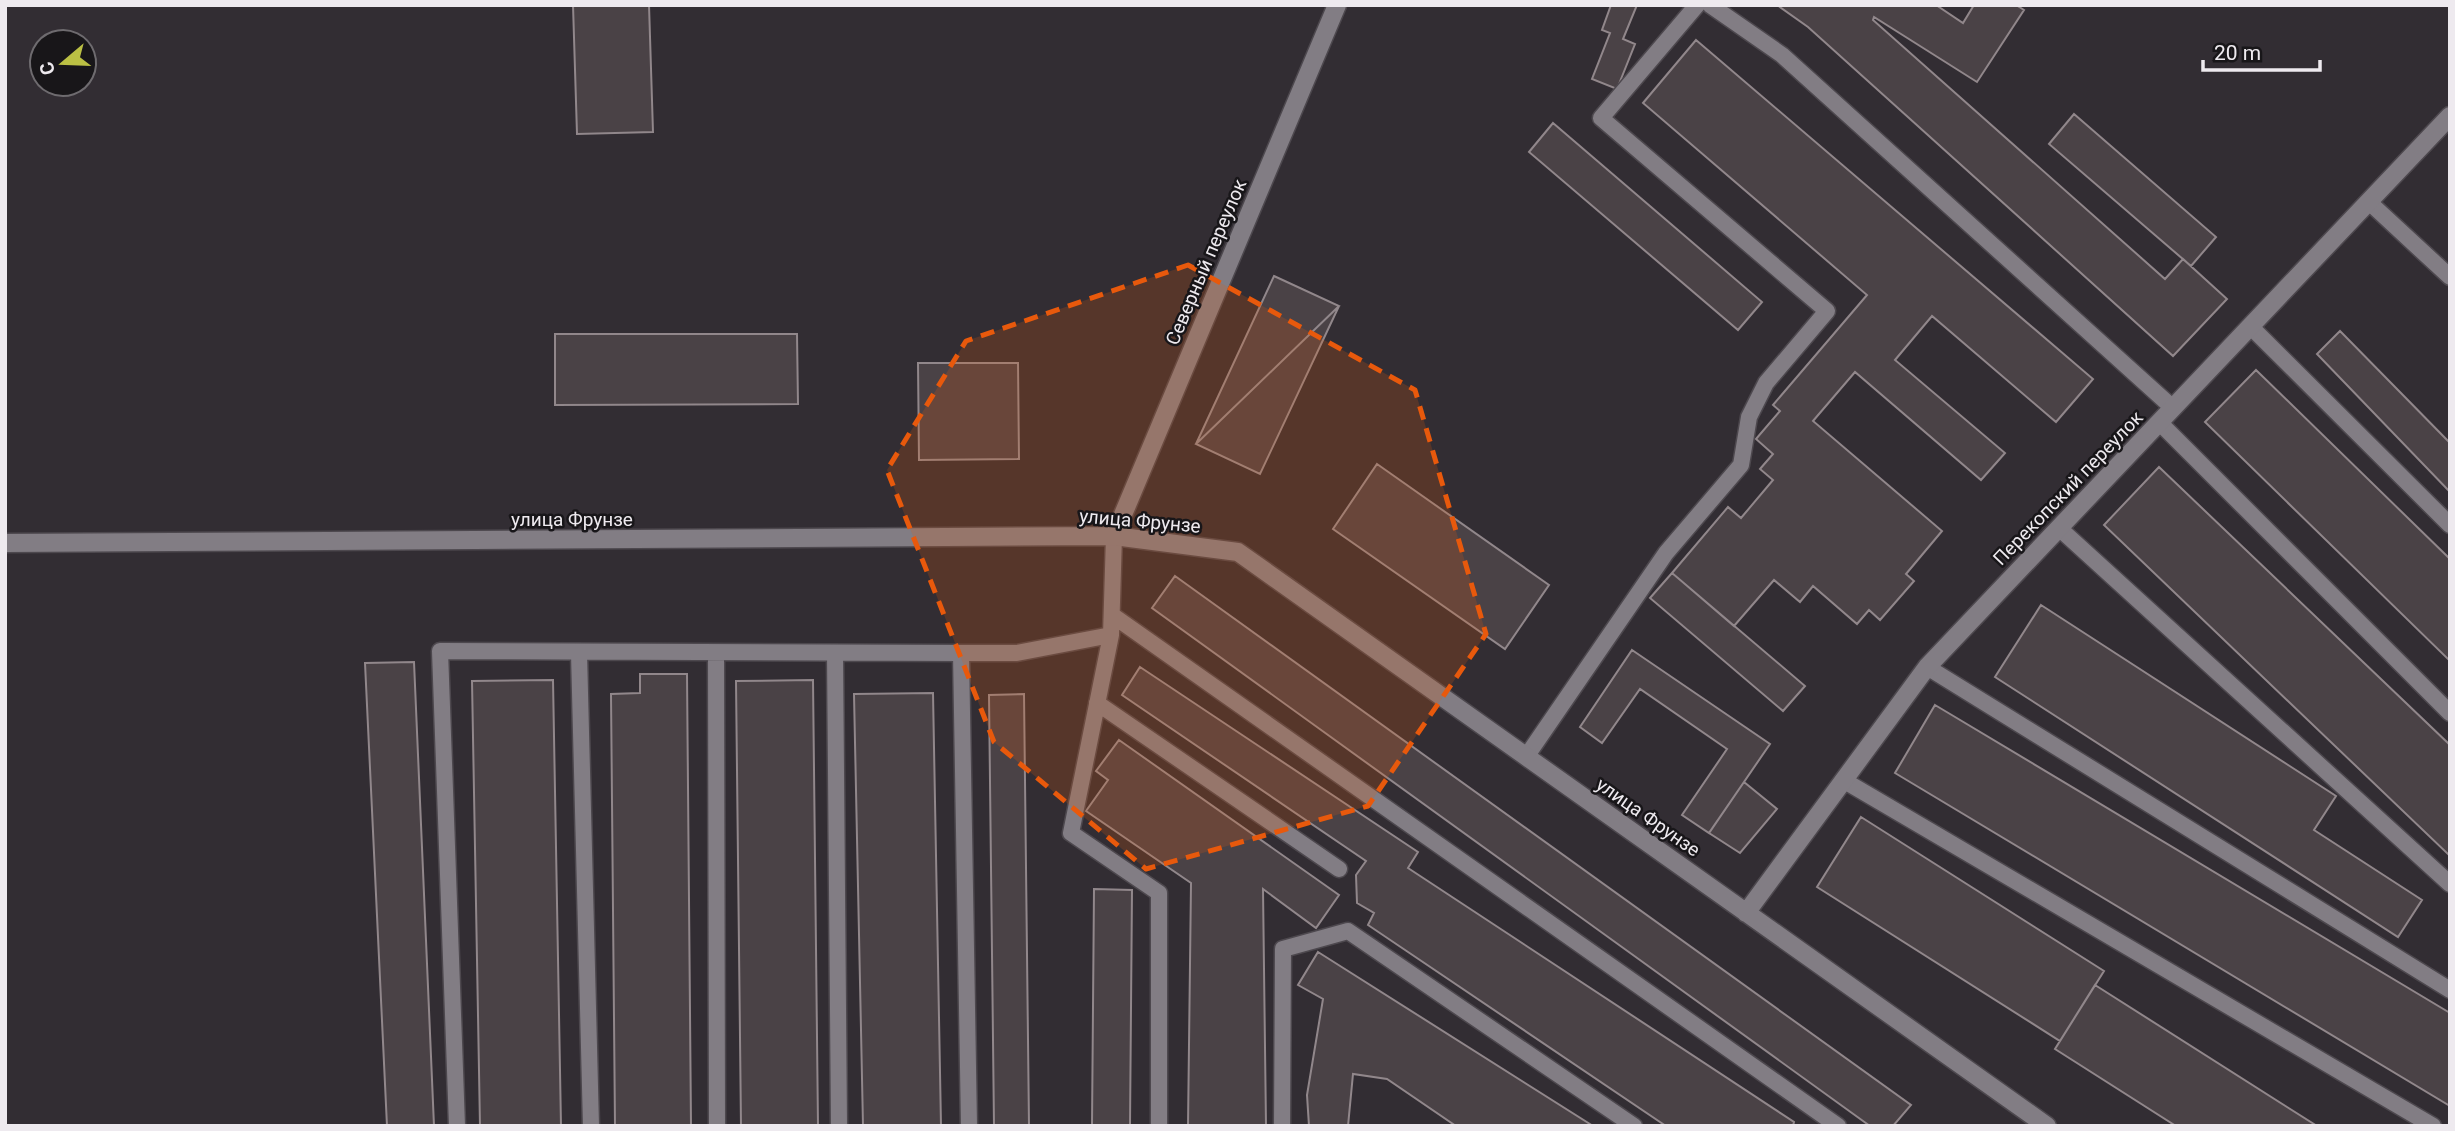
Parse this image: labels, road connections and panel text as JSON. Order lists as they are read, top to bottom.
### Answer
{
  "streets": {
    "street": ["Северный переулок", "Перекопский переулок", "улица Фрунзе"]
  },
  "crossings": [
    ["Северный переулок", "улица Фрунзе"],
    ["Перекопский переулок", "улица Фрунзе"]
  ],
  "scale_bar": "20 m",
  "north": "left"
}
